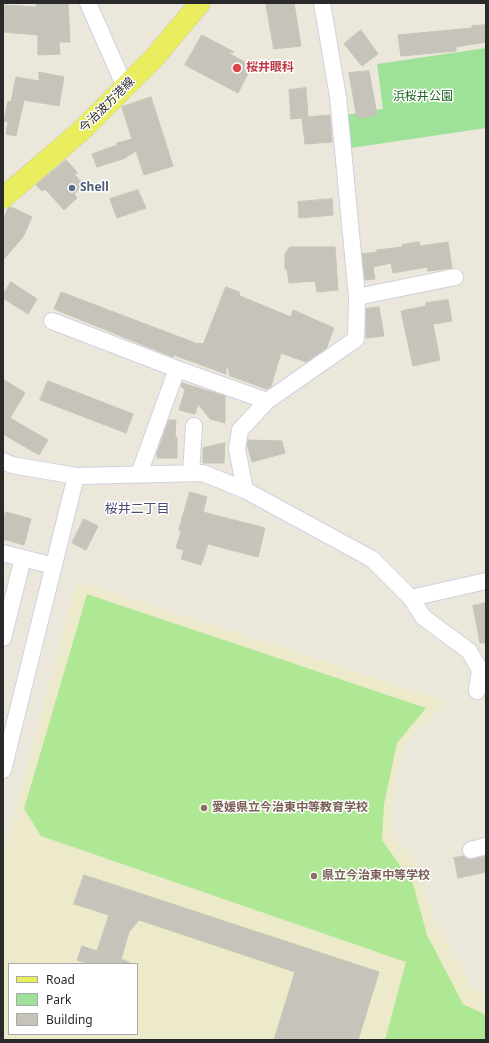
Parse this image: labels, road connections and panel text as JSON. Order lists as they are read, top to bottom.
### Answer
{
  "streets": {
    "main road": ["今治波方港線"]
  },
  "districts": ["桜井二丁目"],
  "parks": ["浜桜井公園"],
  "places": [
    "桜井眼科",
    "Shell",
    "愛媛県立今治東中等教育学校",
    "県立今治東中等学校"
  ],
  "legend": ["Road", "Park", "Building"]
}
